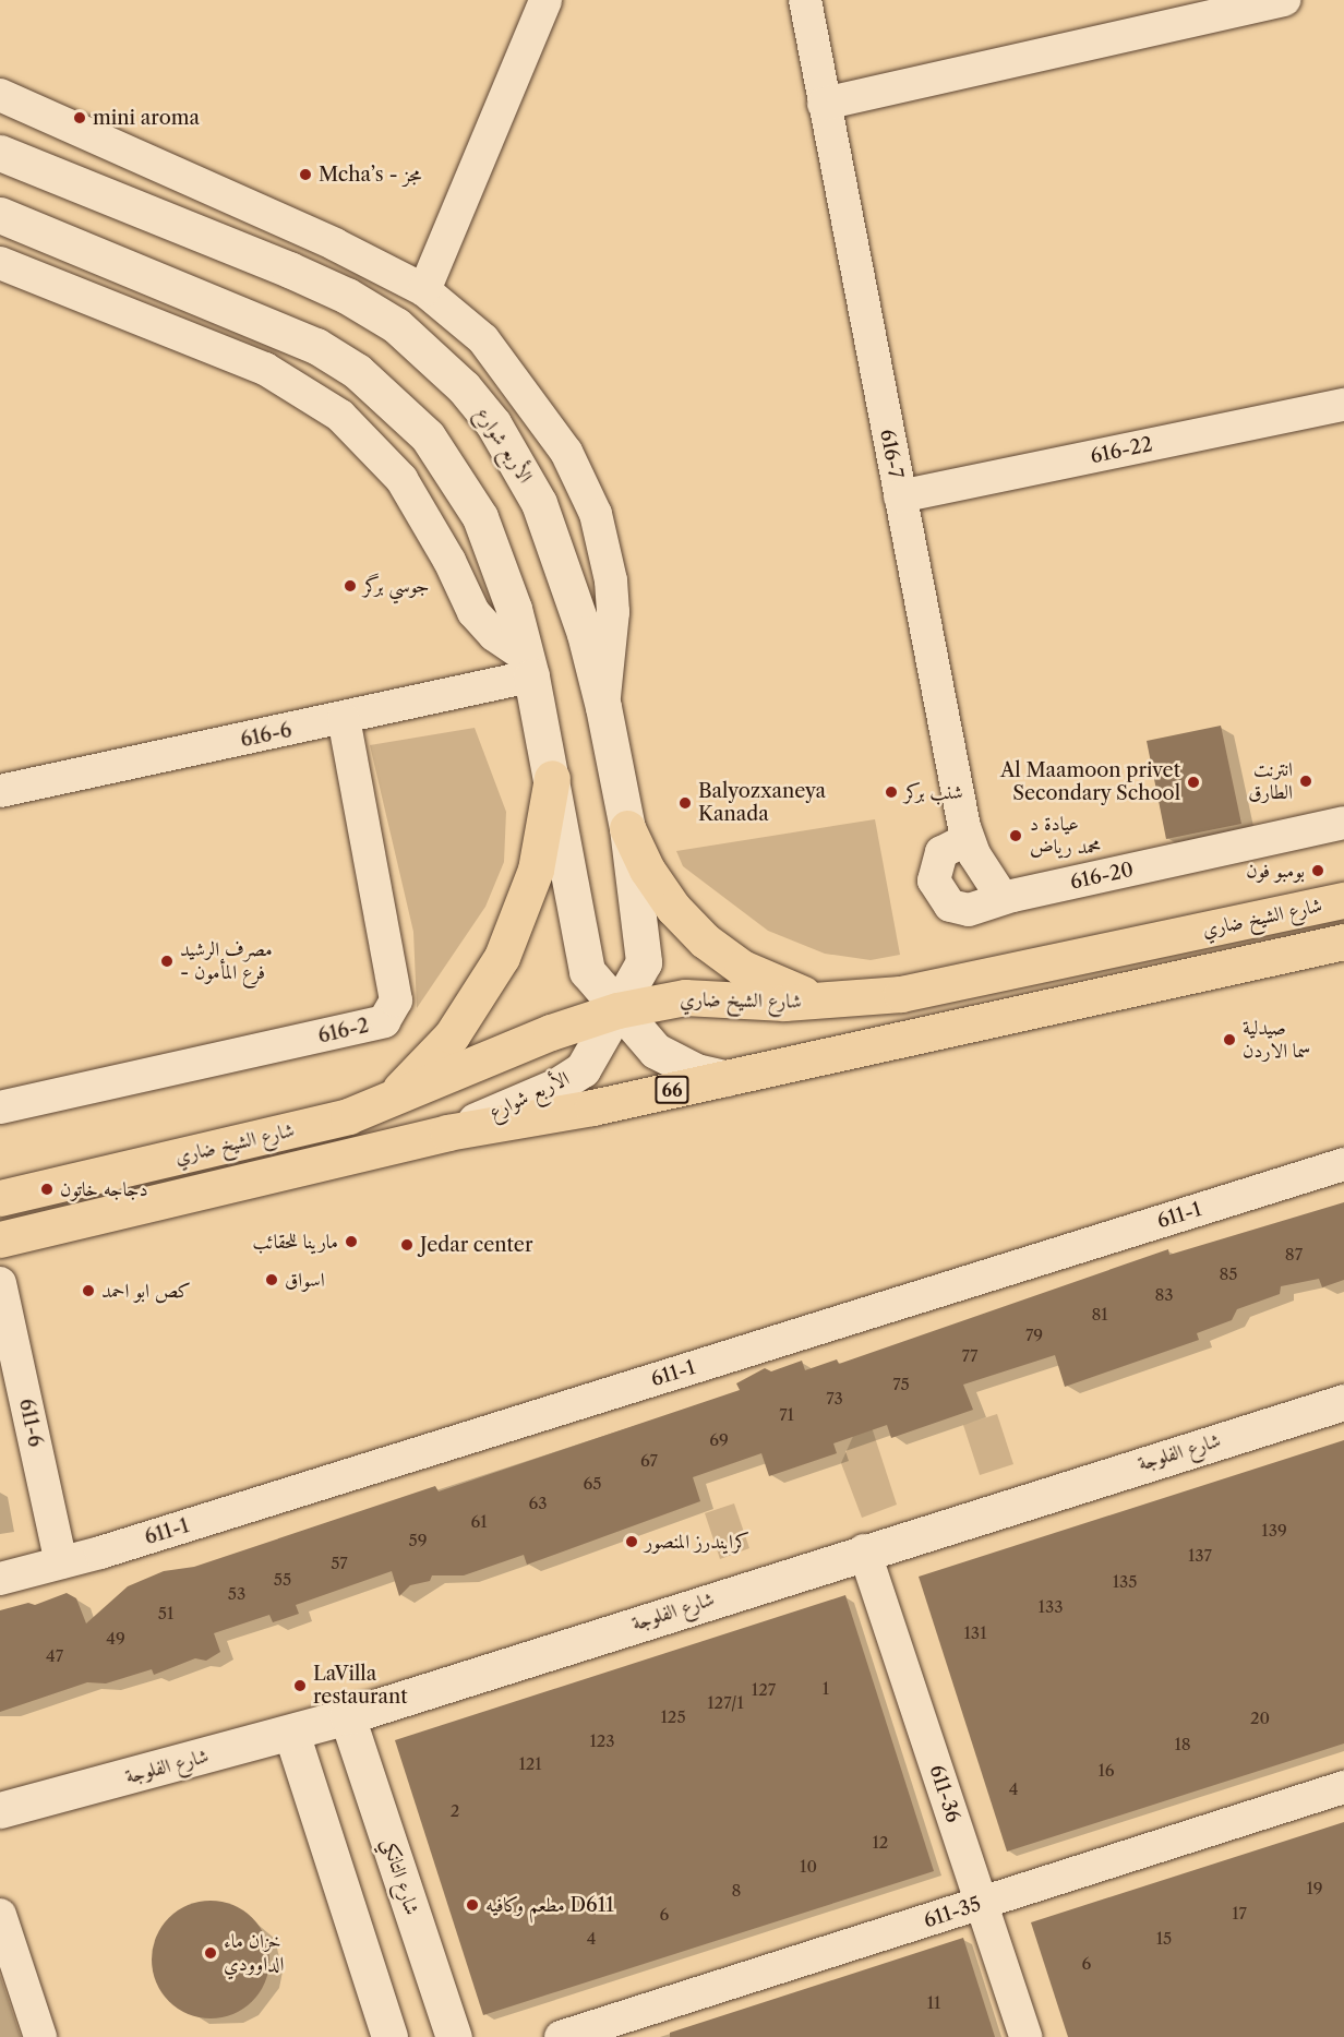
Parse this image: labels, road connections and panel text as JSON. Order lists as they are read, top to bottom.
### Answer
{
  "streets": {
    "main road": [
      "الأربع شوارع",
      "شارع الشيخ ضاري",
      "66",
      "شارع الفلوجة",
      "شارع التانكي"
    ],
    "street": [
      "616-22",
      "616-7",
      "616-6",
      "616-20",
      "616-2",
      "611-1",
      "611-6",
      "611-36",
      "611-35"
    ]
  },
  "crossings": [
    ["الأربع شوارع", "شارع الشيخ ضاري"],
    ["616-22", "616-7"],
    ["616-7", "616-20"],
    ["616-6", "616-2"],
    ["611-1", "611-6"],
    ["شارع الفلوجة", "611-36"],
    ["شارع الفلوجة", "شارع التانكي"],
    ["611-36", "611-35"]
  ],
  "places": [
    "mini aroma",
    "Mcha’s - مجز",
    "جوسي برگر",
    "انترنت الطارق",
    "Al Maamoon privet Secondary School",
    "شنب بركر",
    "Balyozxaneya Kanada",
    "عيادة د محمد رياض",
    "بومبو فون",
    "مصرف الرشيد - فرع المأمون",
    "صيدلية سما الاردن",
    "دجاجه خاتون",
    "مارينا للحقائب",
    "Jedar center",
    "اسواق",
    "كص ابو احمد",
    "كرايندرز المنصور",
    "LaVilla restaurant",
    "مطعم وكافيه D611",
    "خزان ماء الداوودي"
  ],
  "house_numbers": [
    "87",
    "85",
    "83",
    "81",
    "79",
    "77",
    "75",
    "73",
    "71",
    "69",
    "67",
    "65",
    "63",
    "61",
    "139",
    "59",
    "137",
    "57",
    "55",
    "135",
    "53",
    "133",
    "51",
    "131",
    "49",
    "47",
    "1",
    "127",
    "127/1",
    "125",
    "20",
    "123",
    "18",
    "121",
    "16",
    "4",
    "2",
    "12",
    "10",
    "19",
    "8",
    "17",
    "6",
    "4",
    "15",
    "6",
    "11"
  ]
}
